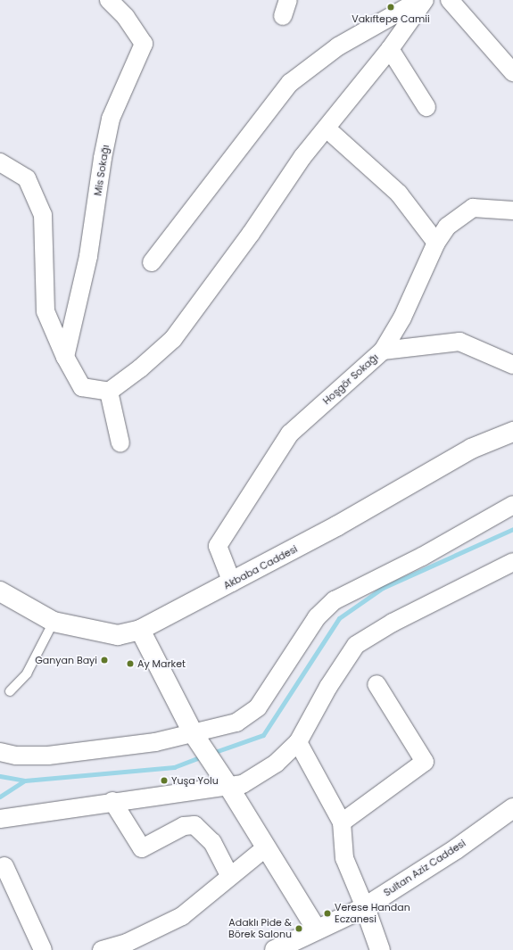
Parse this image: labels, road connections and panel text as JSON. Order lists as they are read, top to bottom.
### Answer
{
  "streets": {
    "street": [
      "Mis Sokağı",
      "Hoşgör Sokağı",
      "Akbaba Caddesi",
      "Sultan Aziz Caddesi"
    ]
  },
  "crossings": [
    ["Hoşgör Sokağı", "Akbaba Caddesi"]
  ],
  "places": [
    "Vakıftepe Camii",
    "Ganyan Bayi",
    "Ay Market",
    "Yuşa Yolu",
    "Verese Handan Eczanesi",
    "Adaklı Pide & Börek Salonu"
  ]
}
